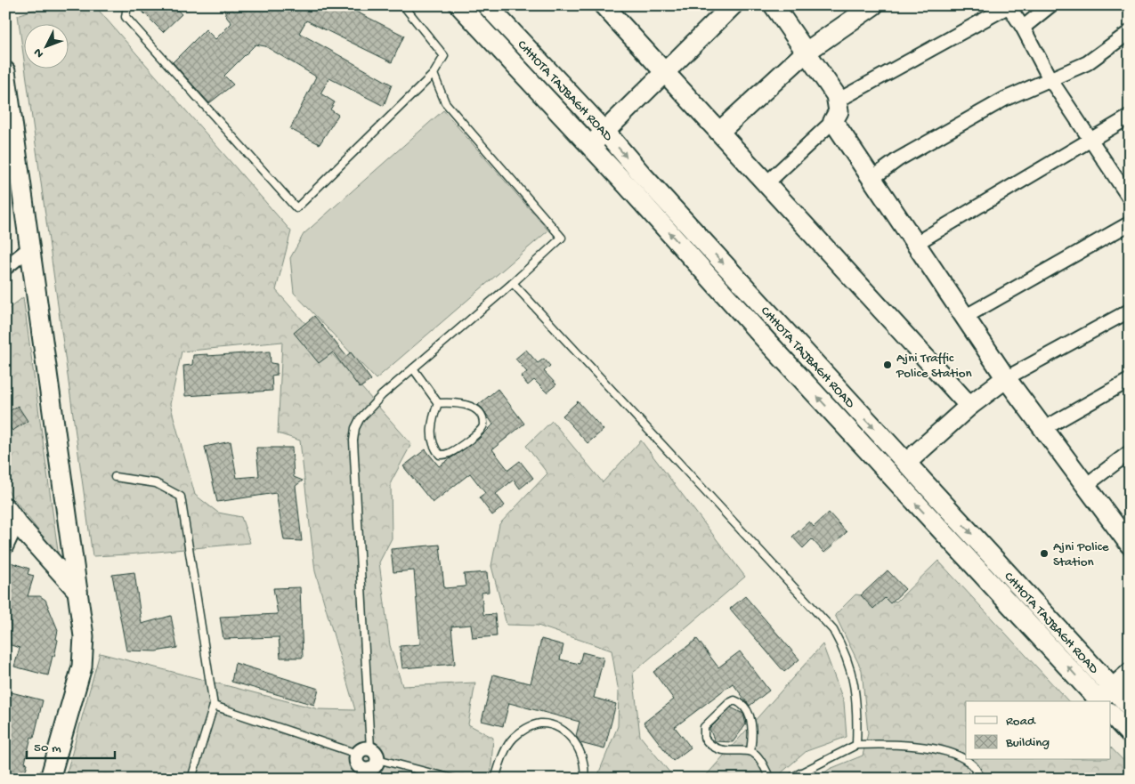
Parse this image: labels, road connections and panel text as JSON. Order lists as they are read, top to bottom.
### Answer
{
  "streets": {
    "main road": ["CHHOTA TAJBAGH ROAD"]
  },
  "places": ["Ajni Traffic Police Station", "Ajni Police Station"],
  "legend": ["Road", "Building"],
  "scale_bar": "50 m",
  "north": "bottom left"
}
